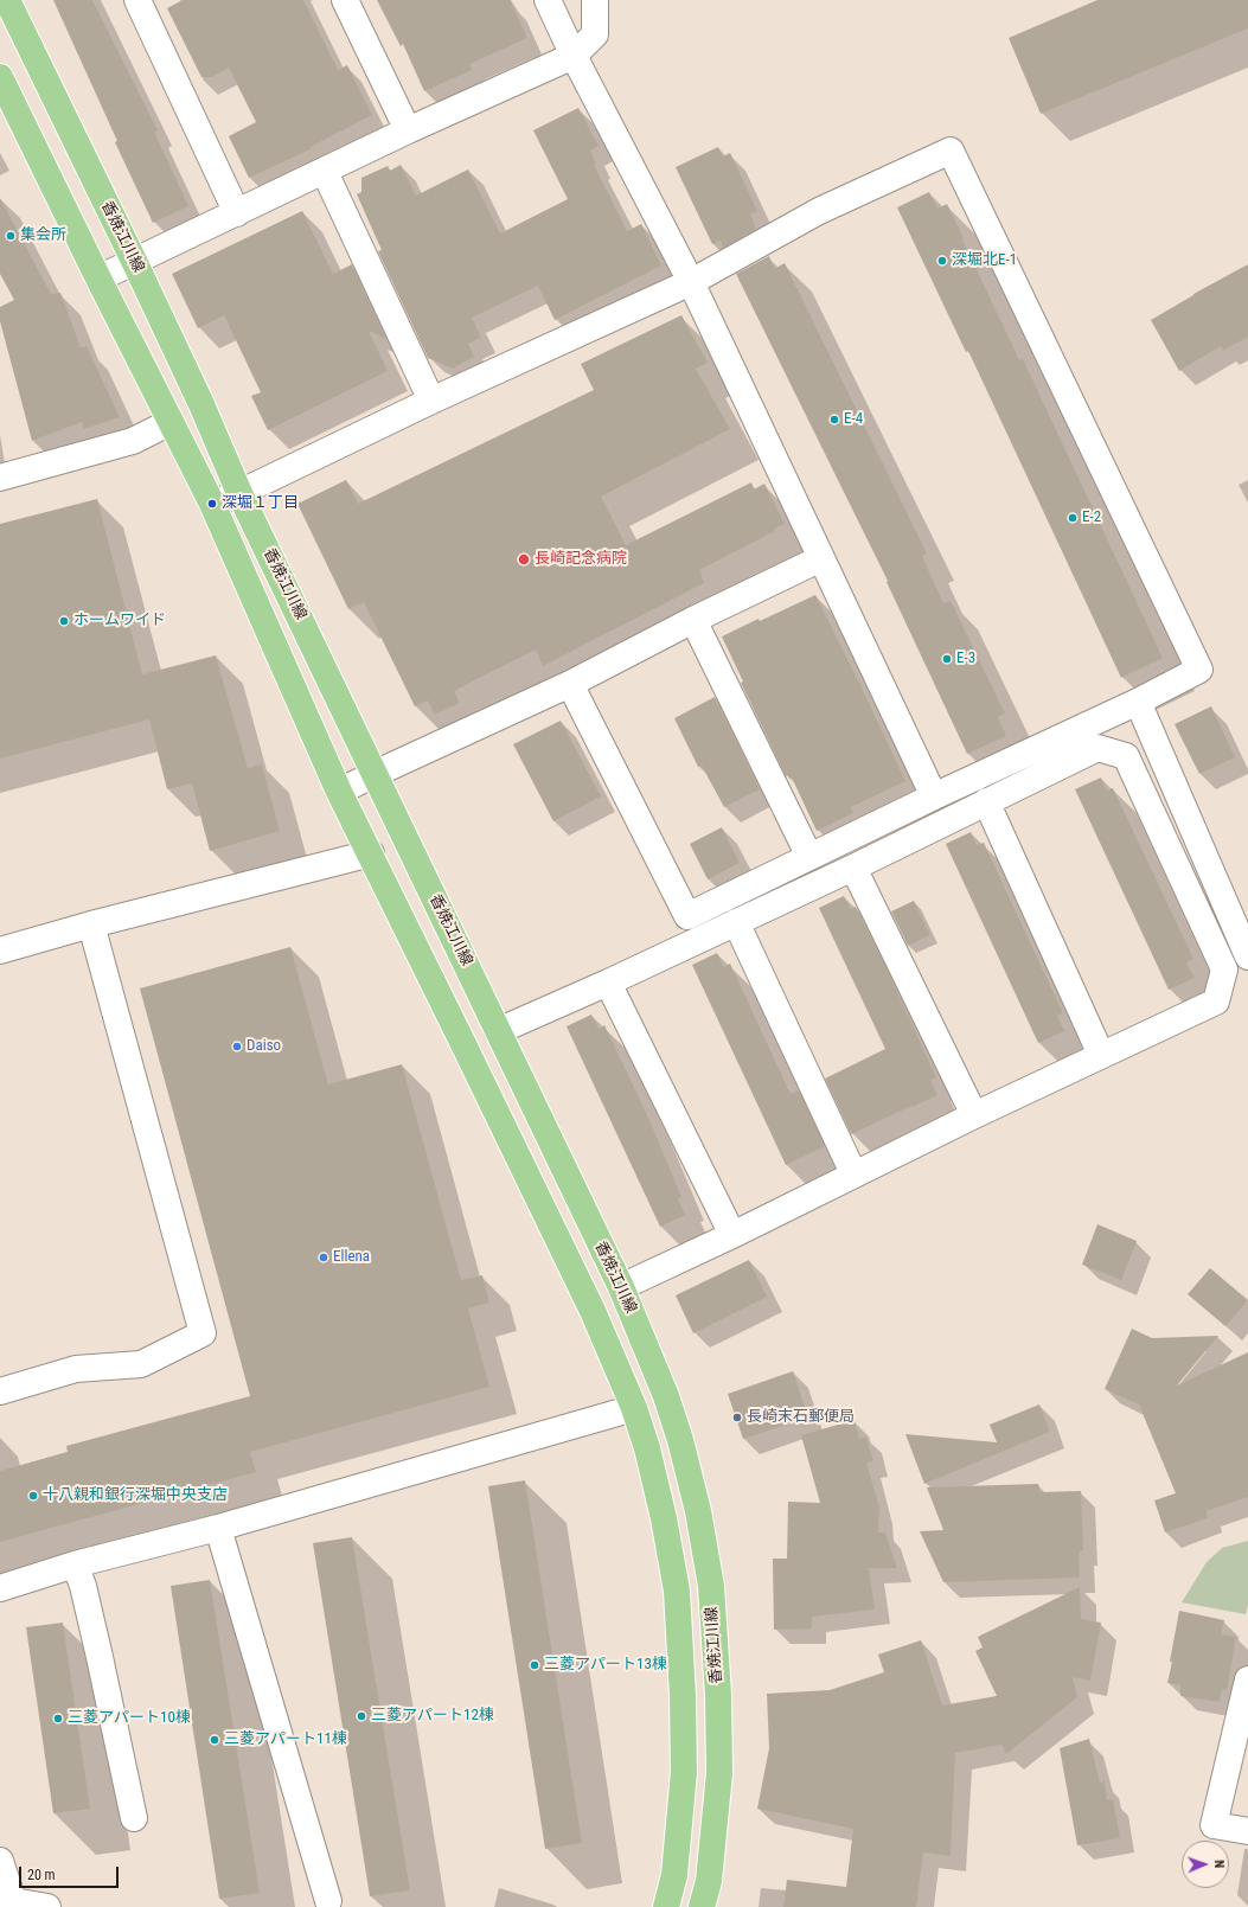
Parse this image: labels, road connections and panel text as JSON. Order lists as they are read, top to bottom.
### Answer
{
  "streets": {
    "main road": ["香焼江川線"]
  },
  "places": [
    "集会所",
    "深堀北E-1",
    "E-4",
    "深堀１丁目",
    "E-2",
    "長崎記念病院",
    "ホームワイド",
    "E-3",
    "Daiso",
    "Ellena",
    "長崎末石郵便局",
    "十八親和銀行深堀中央支店",
    "三菱アパート13棟",
    "三菱アパート12棟",
    "三菱アパート10棟",
    "三菱アパート11棟"
  ],
  "scale_bar": "20 m",
  "north": "right"
}
